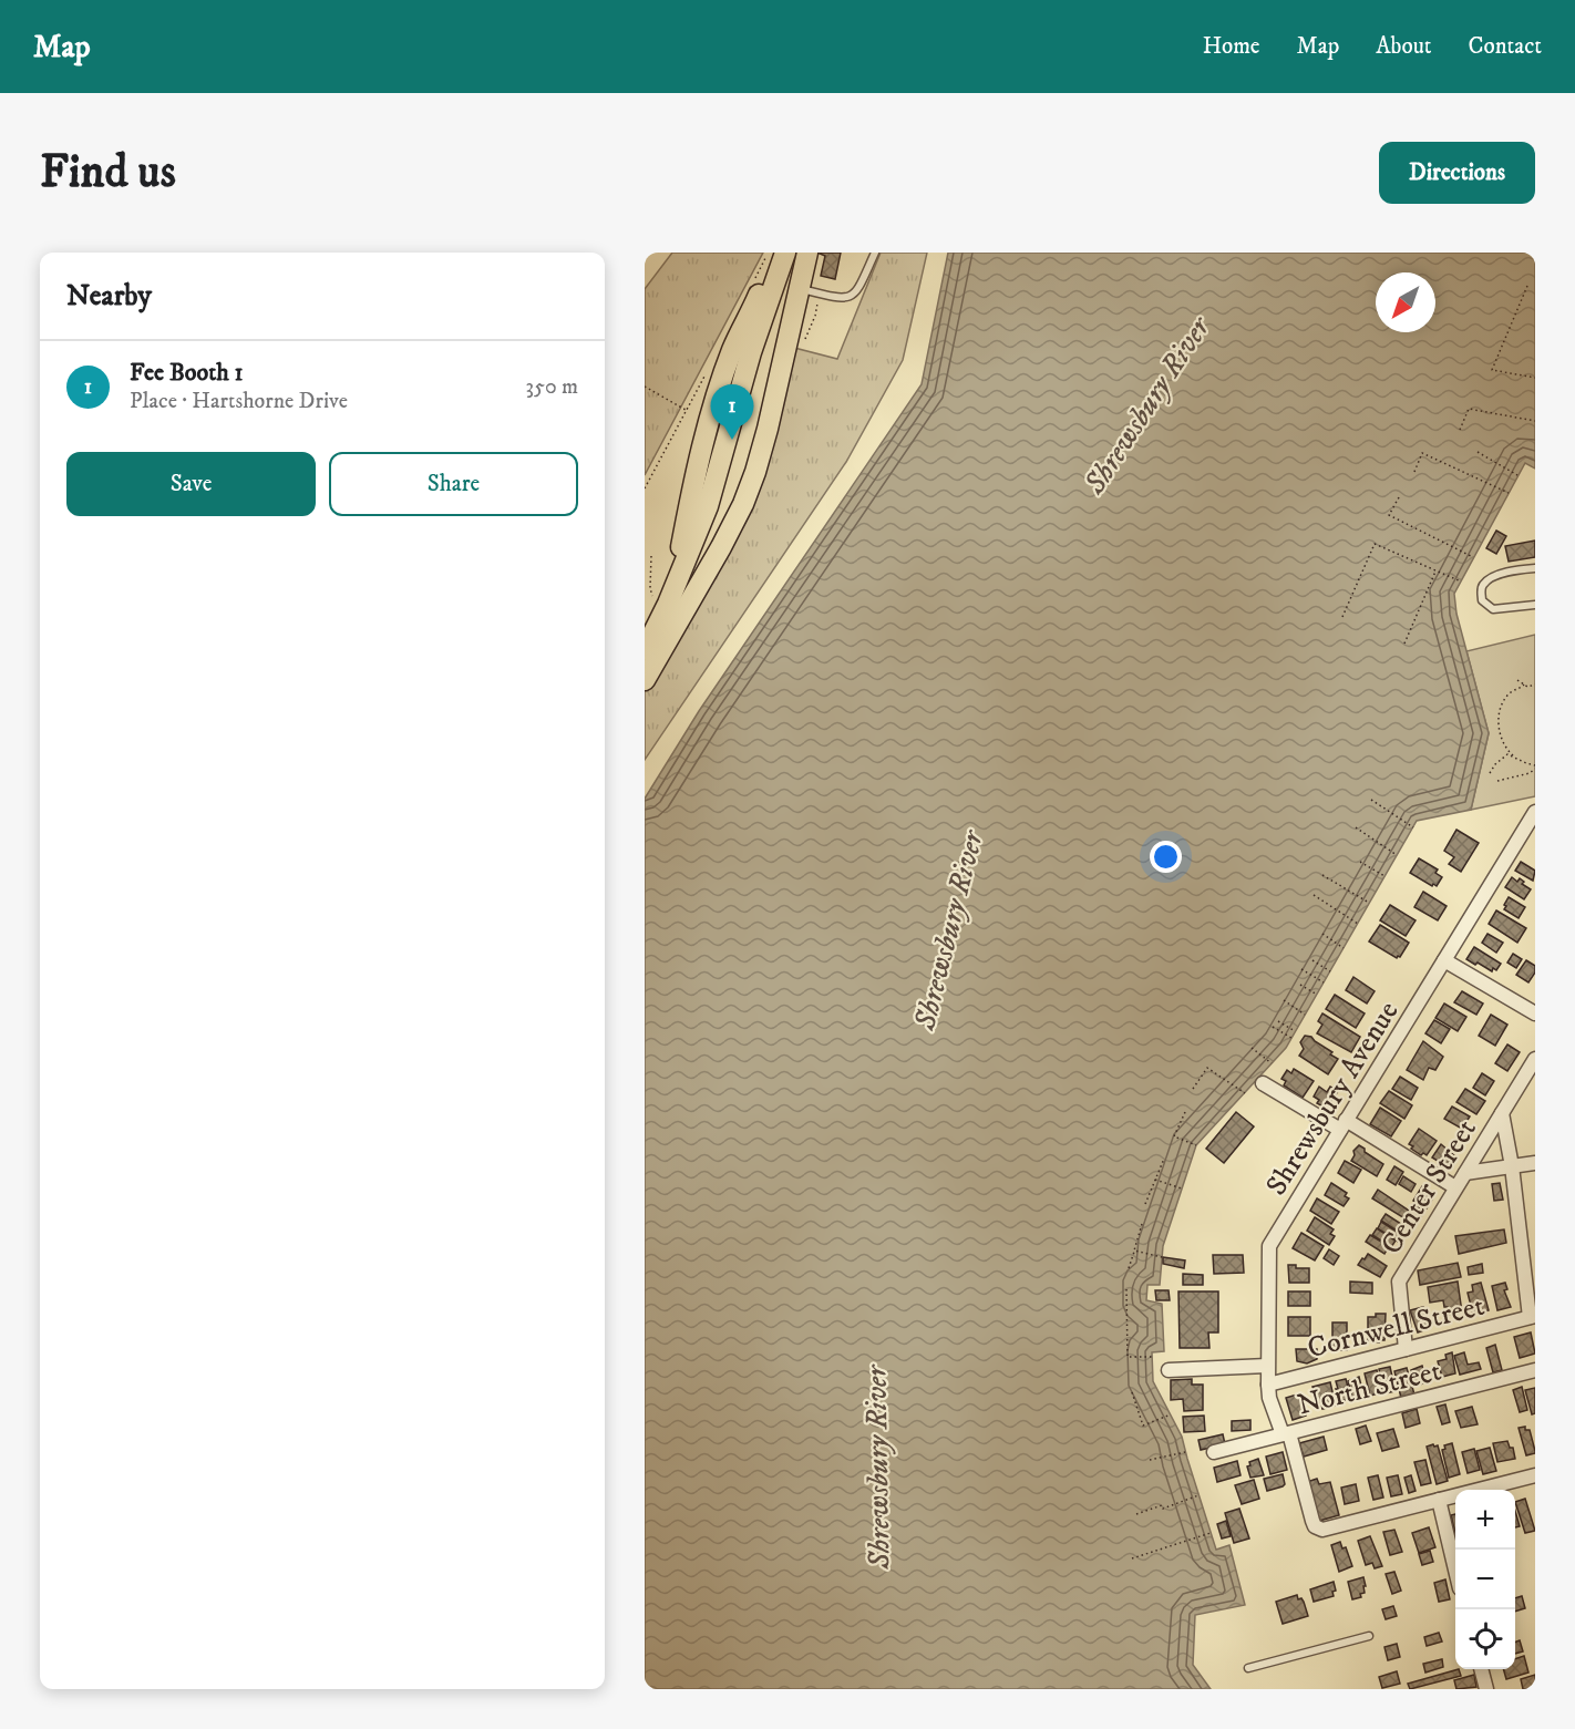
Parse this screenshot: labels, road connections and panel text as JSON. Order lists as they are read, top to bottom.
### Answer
{
  "streets": {
    "street": [
      "Shrewsbury Avenue",
      "Center Street",
      "Cornwell Street",
      "North Street"
    ]
  },
  "crossings": [
    ["Shrewsbury Avenue", "Cornwell Street"],
    ["Shrewsbury Avenue", "North Street"],
    ["Center Street", "Cornwell Street"]
  ],
  "water": ["Shrewsbury River"],
  "north": "bottom left",
  "page": {
    "header": "Map",
    "nav": [
      "Home",
      "Map",
      "About",
      "Contact"
    ],
    "buttons": [
      "Directions",
      ["Save", "Share"]
    ],
    "title": "Find us",
    "heading": "Nearby",
    "list": [
      {
        "mark": "1",
        "name": "Fee Booth 1",
        "note": "Place · Hartshorne Drive",
        "value": "350 m"
      }
    ],
    "pins": "1",
    "map_buttons": ["+", "−"]
  }
}
